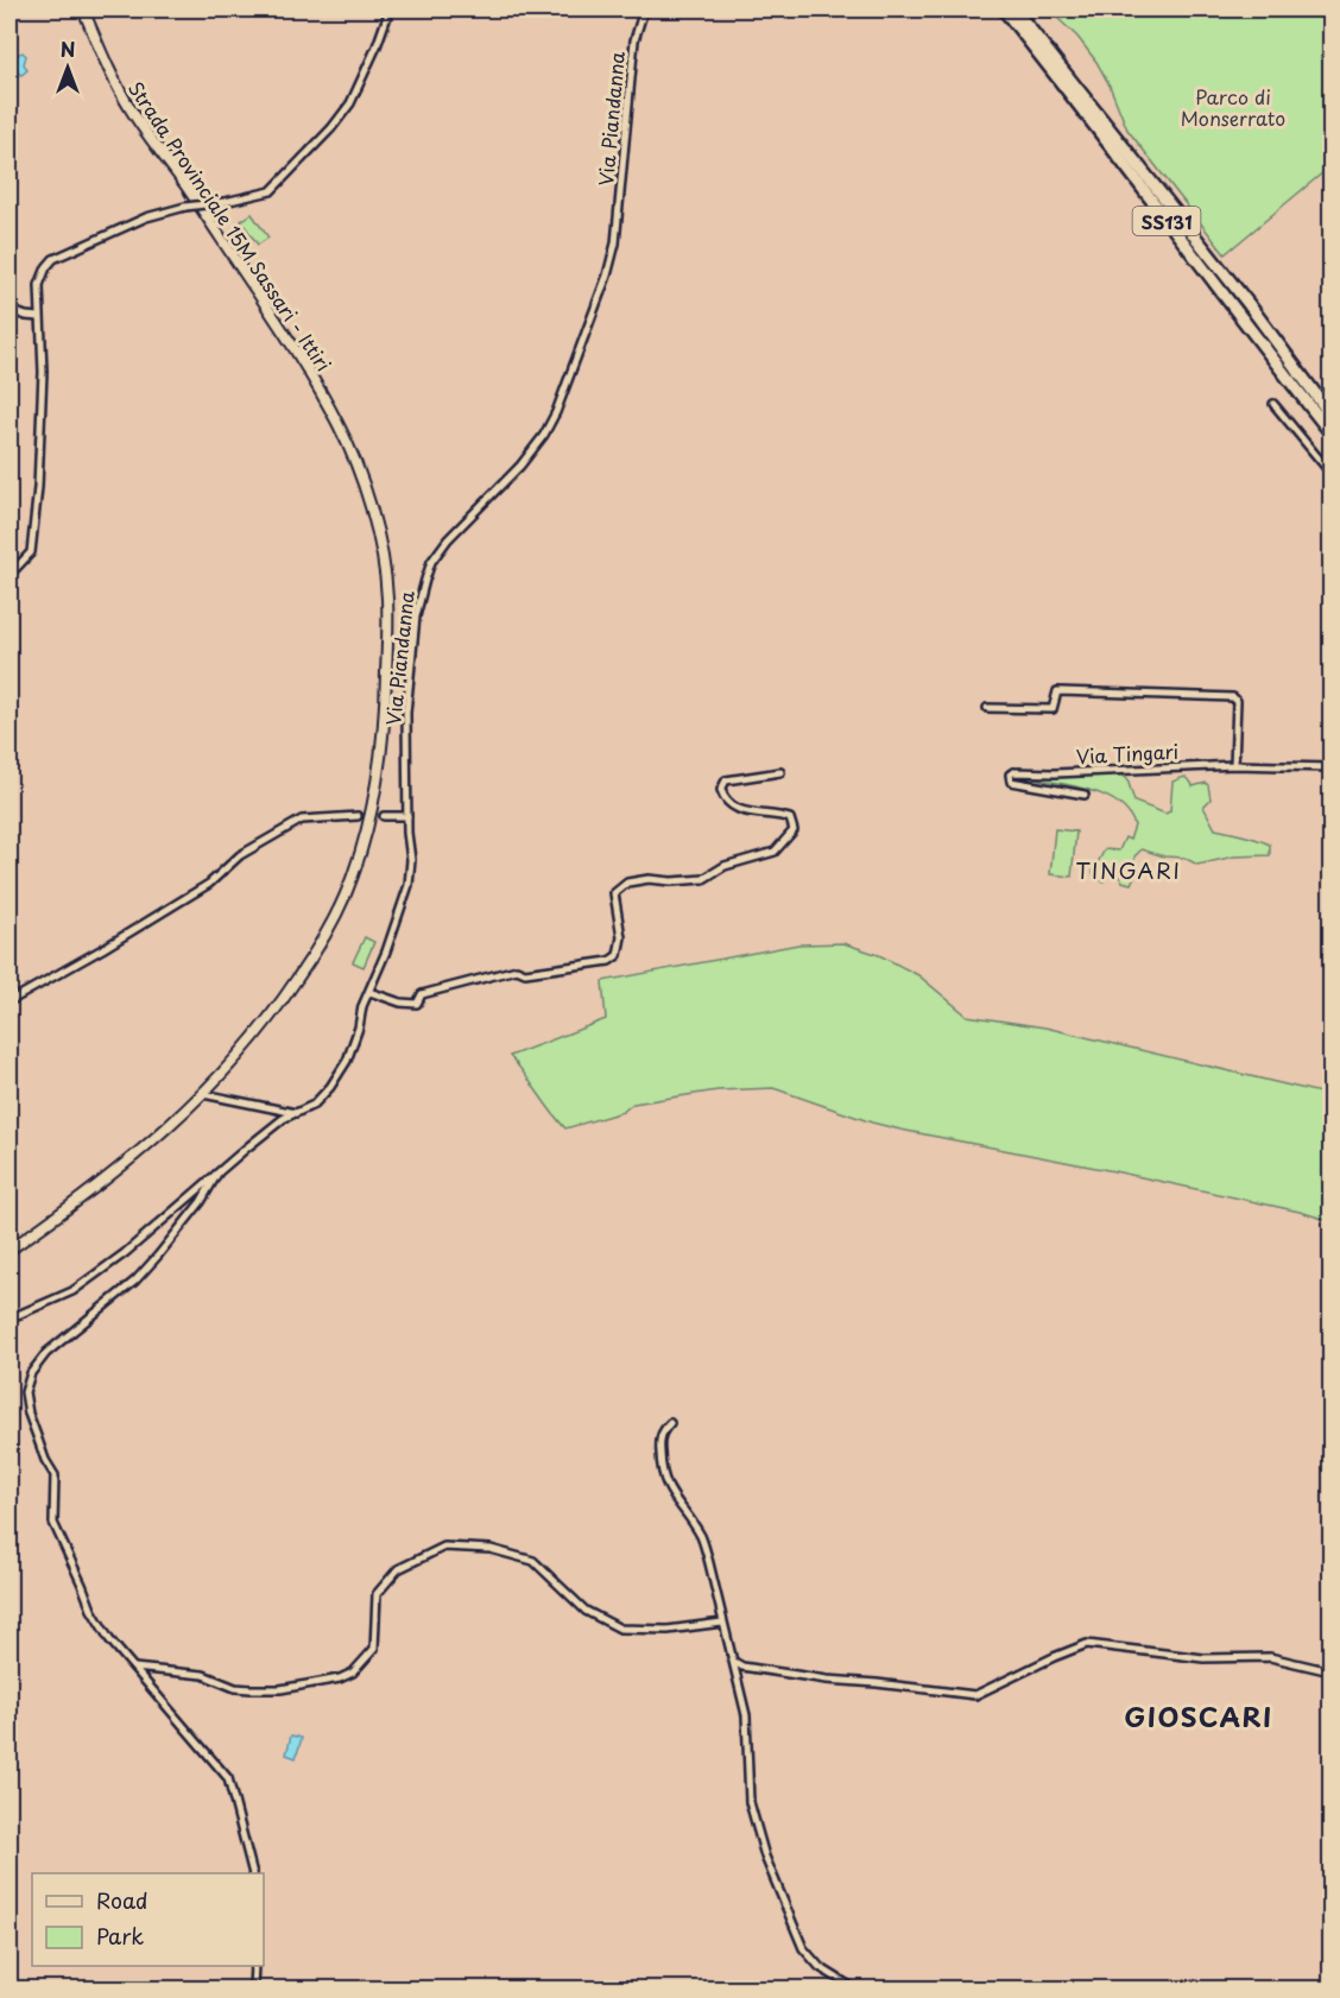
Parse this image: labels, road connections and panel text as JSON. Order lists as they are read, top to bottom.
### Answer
{
  "streets": {
    "highway": ["SS131"],
    "main road": ["Strada Provinciale 15M Sassari - Ittiri"],
    "street": ["Via Piandanna", "Via Tingari"]
  },
  "districts": ["TINGARI", "GIOSCARI"],
  "parks": ["Parco di Monserrato"],
  "legend": ["Road", "Park"],
  "north": "top"
}
